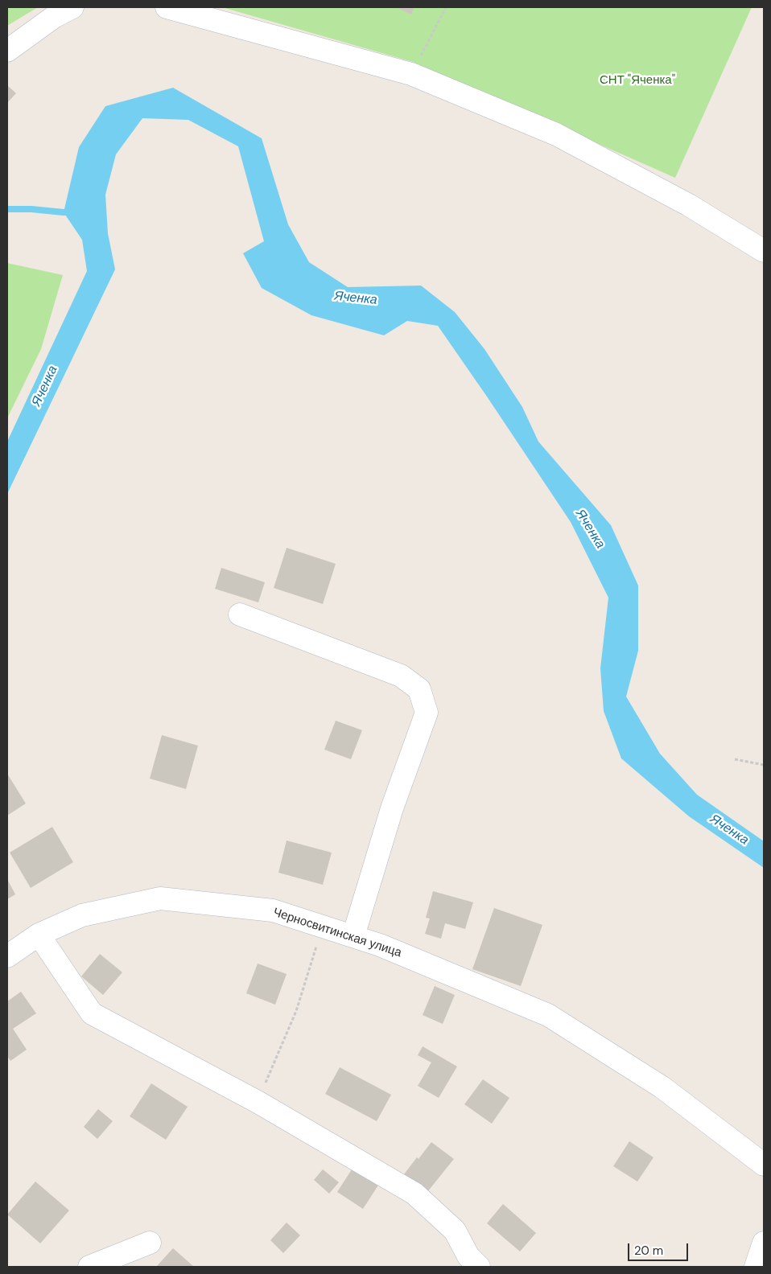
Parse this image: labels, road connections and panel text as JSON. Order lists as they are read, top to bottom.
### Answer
{
  "streets": {
    "street": ["Черносвитинская улица"]
  },
  "water": ["Яченка"],
  "parks": ["СНТ \"Яченка\""],
  "scale_bar": "20 m"
}
